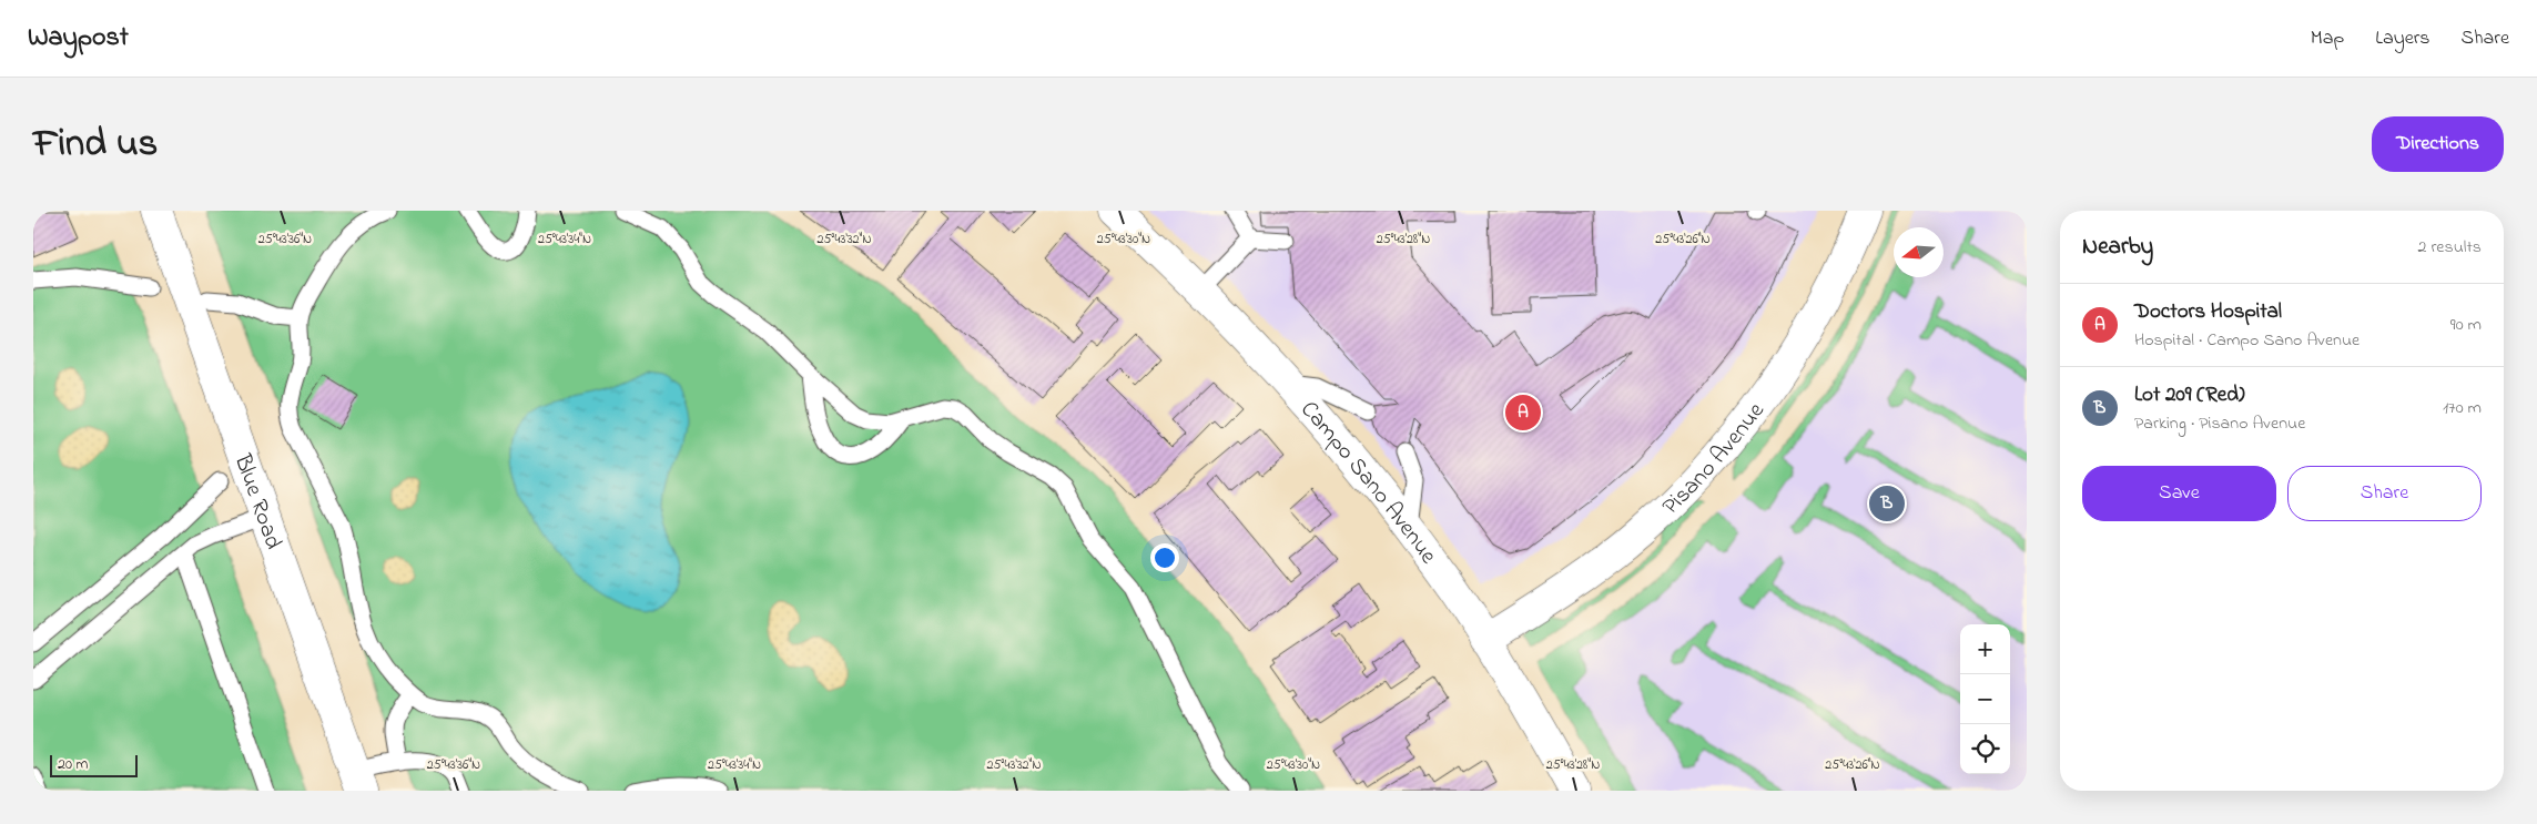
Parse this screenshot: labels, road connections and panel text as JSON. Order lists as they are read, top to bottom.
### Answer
{
  "streets": {
    "street": ["Pisano Avenue", "Campo Sano Avenue", "Blue Road"]
  },
  "crossings": [
    ["Pisano Avenue", "Campo Sano Avenue"]
  ],
  "scale_bar": "20 m",
  "north": "left",
  "page": {
    "header": "Waypost",
    "nav": ["Map", "Layers", "Share"],
    "title": "Find us",
    "buttons": [
      "Directions",
      ["Save", "Share"]
    ],
    "heading": ["Nearby", "2 results"],
    "list": [
      {
        "mark": "A",
        "name": "Doctors Hospital",
        "note": "Hospital · Campo Sano Avenue",
        "value": "90 m"
      },
      {
        "mark": "B",
        "name": "Lot 209 (Red)",
        "note": "Parking · Pisano Avenue",
        "value": "170 m"
      }
    ],
    "pins": ["A", "B"],
    "map_buttons": ["+", "−"],
    "scale": "20 m"
  },
  "coordinates": [
    "25°43'26\"N",
    "25°43'36\"N",
    "25°43'34\"N",
    "25°43'32\"N",
    "25°43'30\"N",
    "25°43'28\"N"
  ]
}
